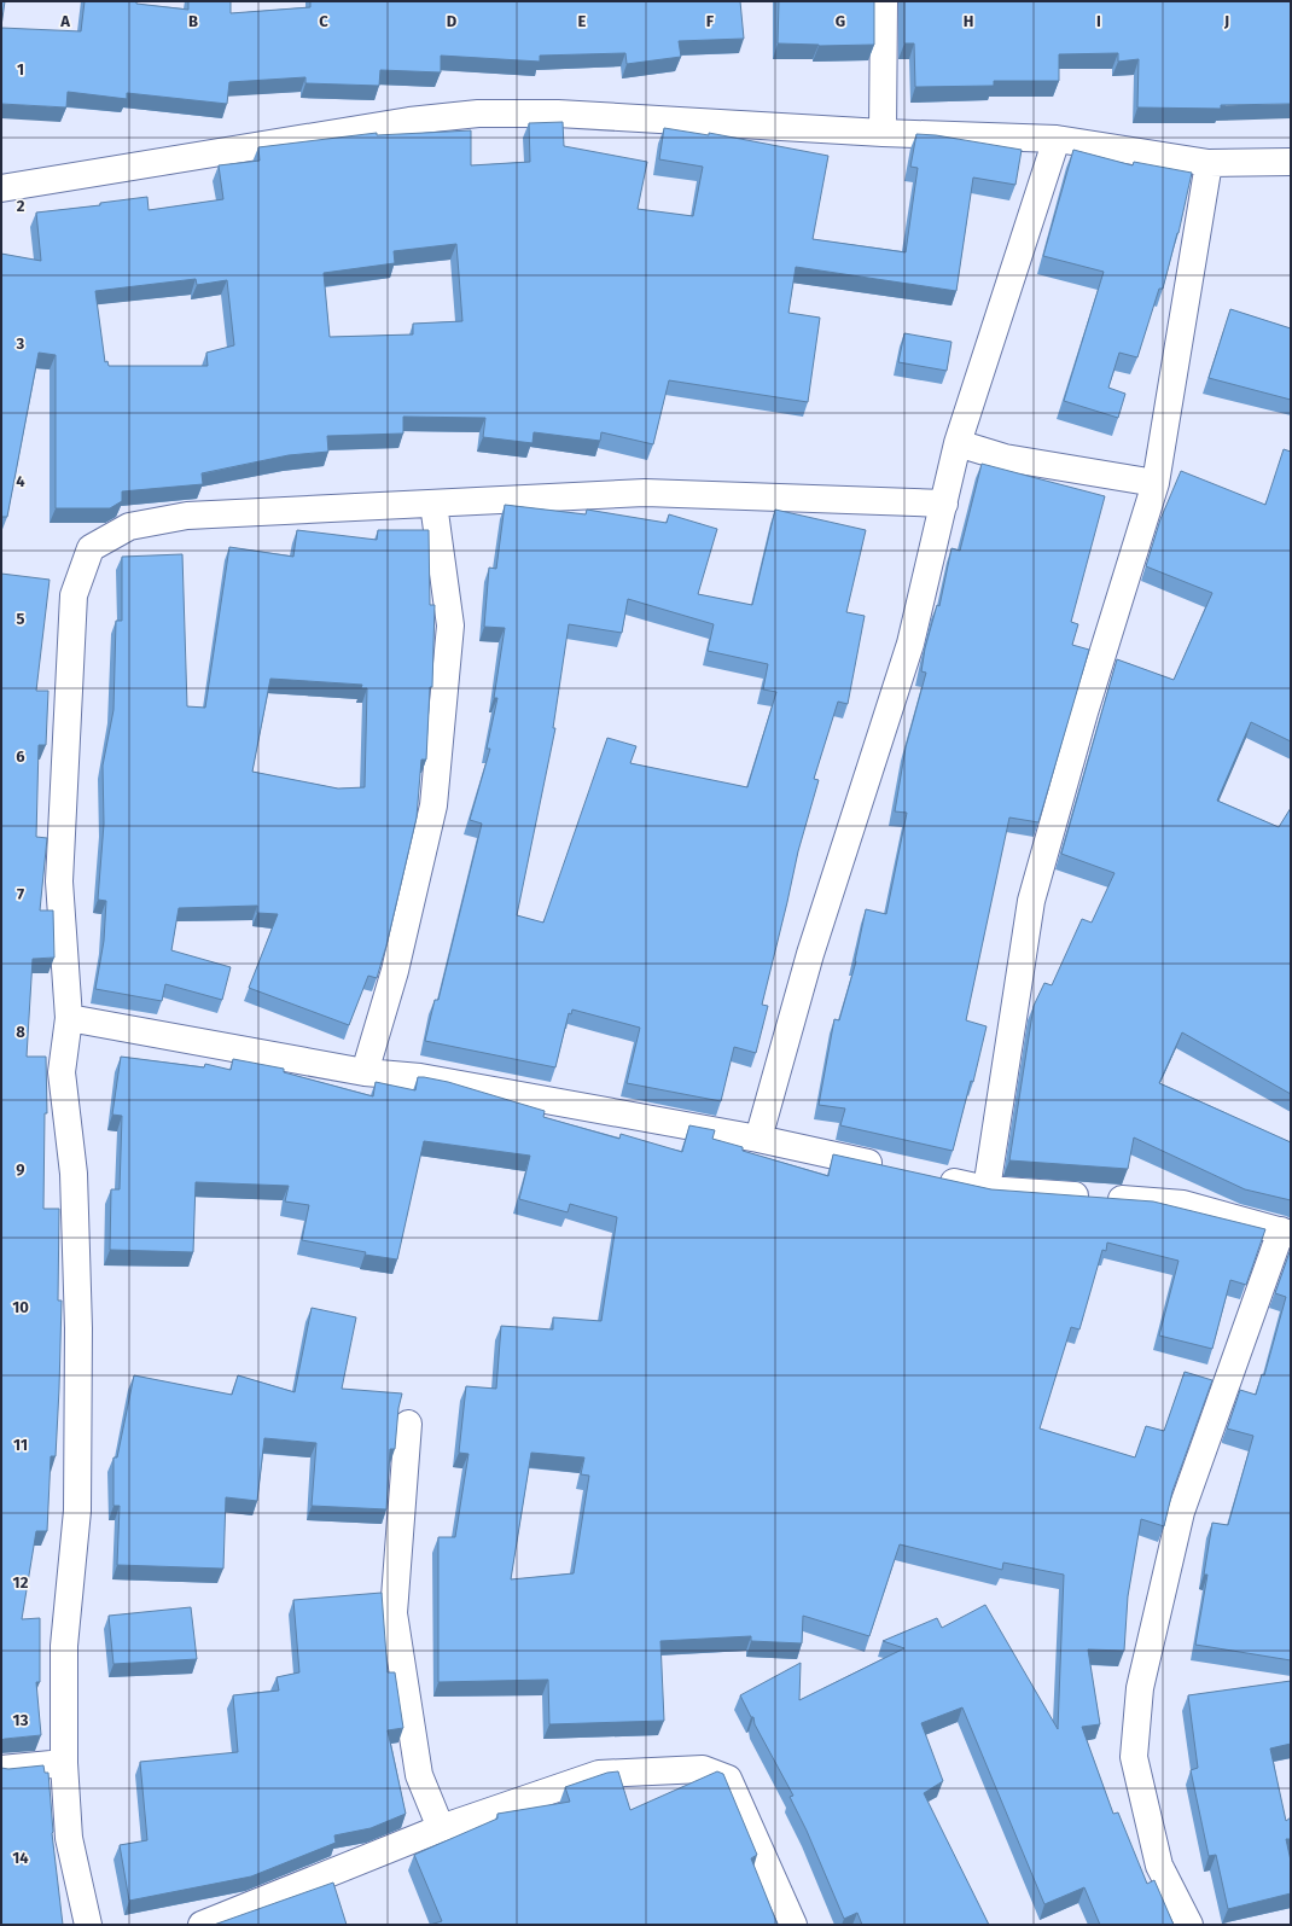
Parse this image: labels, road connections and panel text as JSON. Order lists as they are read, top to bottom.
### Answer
{
  "grid": {
    "columns": [
      "A",
      "B",
      "C",
      "D",
      "E",
      "F",
      "G",
      "H",
      "I",
      "J"
    ],
    "rows": [
      "1",
      "2",
      "3",
      "4",
      "5",
      "6",
      "7",
      "8",
      "9",
      "10",
      "11",
      "12",
      "13",
      "14"
    ]
  }
}
